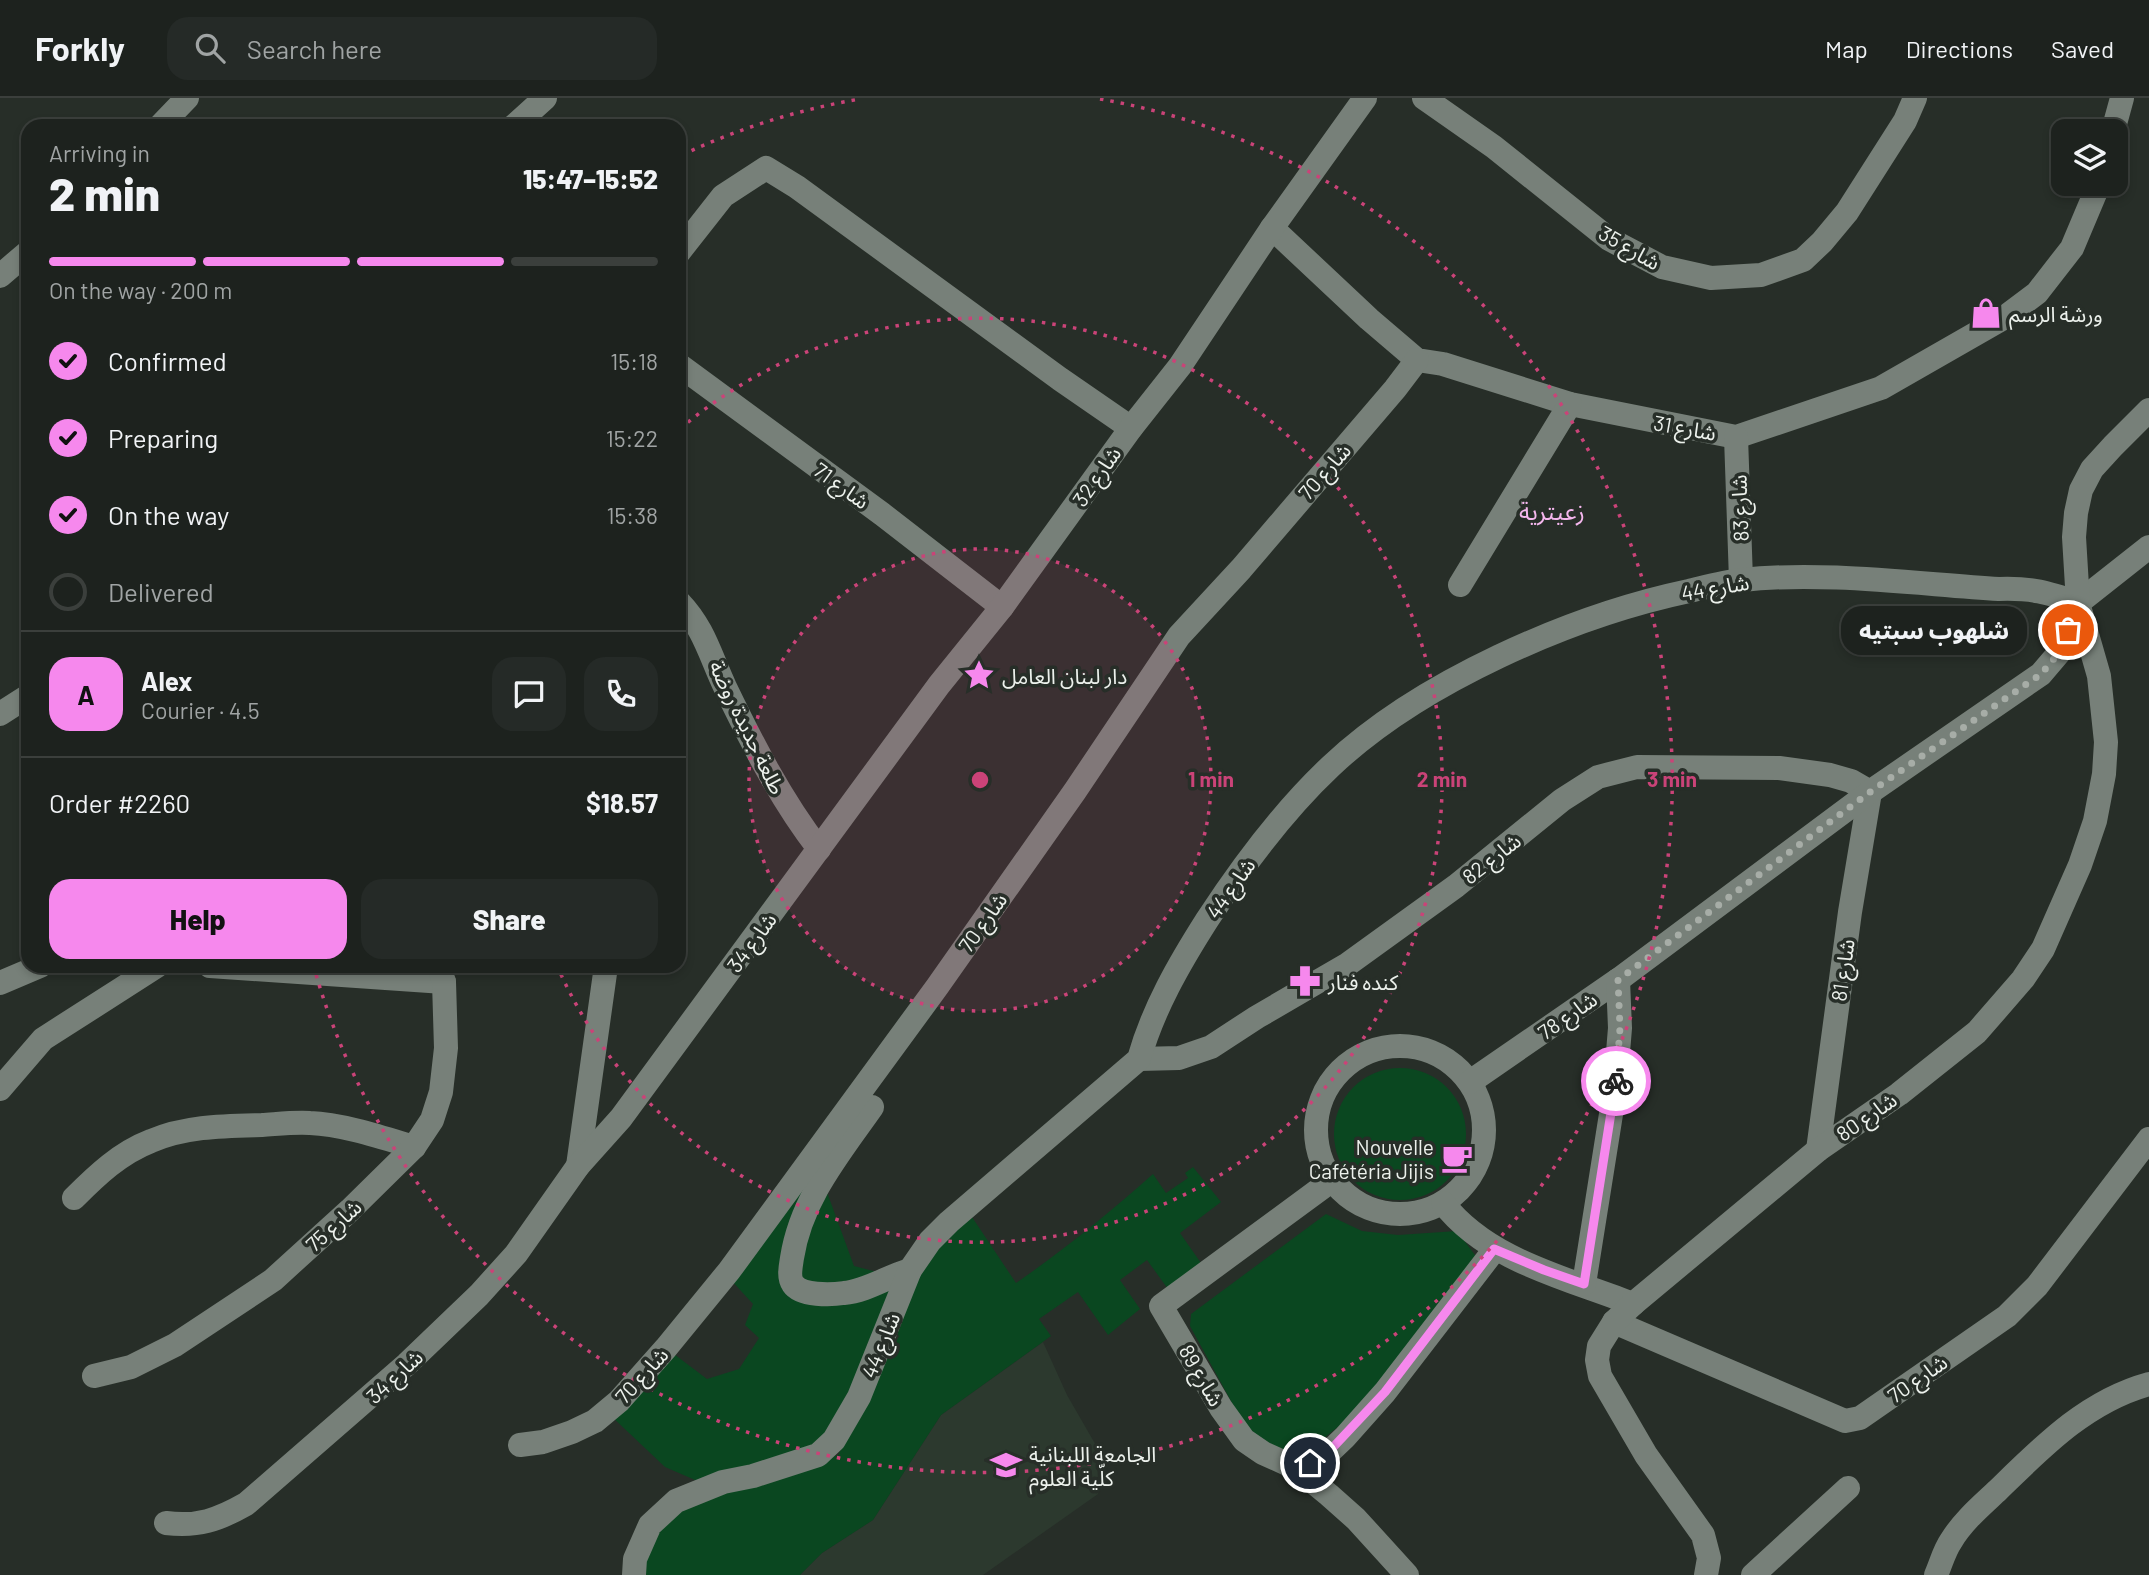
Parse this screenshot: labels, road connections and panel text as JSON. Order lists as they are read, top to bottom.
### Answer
{
  "streets": {
    "street": [
      "شارع 35",
      "شارع 31",
      "شارع 70",
      "شارع 32",
      "شارع 71",
      "شارع 83",
      "شارع 44",
      "طلعة جديدة روضة",
      "شارع 82",
      "شارع 34",
      "شارع 81",
      "شارع 78",
      "شارع 80",
      "شارع 75",
      "شارع 89"
    ]
  },
  "crossings": [
    ["شارع 31", "شارع 70"],
    ["شارع 31", "شارع 32"],
    ["شارع 31", "شارع 83"],
    ["شارع 70", "شارع 80"],
    ["شارع 32", "شارع 71"],
    ["شارع 32", "طلعة جديدة روضة"],
    ["شارع 32", "شارع 34"],
    ["شارع 83", "شارع 44"],
    ["شارع 44", "شارع 82"],
    ["شارع 44", "شارع 78"],
    ["شارع 44", "شارع 80"],
    ["طلعة جديدة روضة", "شارع 34"],
    ["شارع 82", "شارع 81"],
    ["شارع 82", "شارع 78"],
    ["شارع 81", "شارع 78"],
    ["شارع 81", "شارع 80"],
    ["شارع 78", "شارع 80"],
    ["شارع 78", "شارع 89"]
  ],
  "districts": ["زعيترية"],
  "places": {
    "shop": ["ورشة الرسم"],
    "other": ["شلهوب سبتيه"],
    "place": ["دار لبنان العامل"],
    "pharmacy": ["كنده فنار"],
    "cafe": ["Nouvelle Cafétéria Jijis"],
    "school or university": ["الجامعة اللبنانية كلّية العلوم"]
  },
  "page": {
    "header": "Forkly",
    "search": "Search here",
    "nav": ["Map", "Directions", "Saved"],
    "heading": ["2 min", "Arriving in", "15:47–15:52"],
    "panel": [
      "Alex",
      "Courier · 4.5",
      "Order #2260",
      "$18.57"
    ],
    "bar": "On the way · 200 m",
    "list": [
      ["Confirmed", "15:18"],
      ["Preparing", "15:22"],
      ["On the way", "15:38"],
      "Delivered"
    ],
    "bubble": "شلهوب سبتيه",
    "round": "A",
    "buttons": ["Help", "Share"]
  },
  "rings": ["1 min", "2 min", "3 min"]
}
